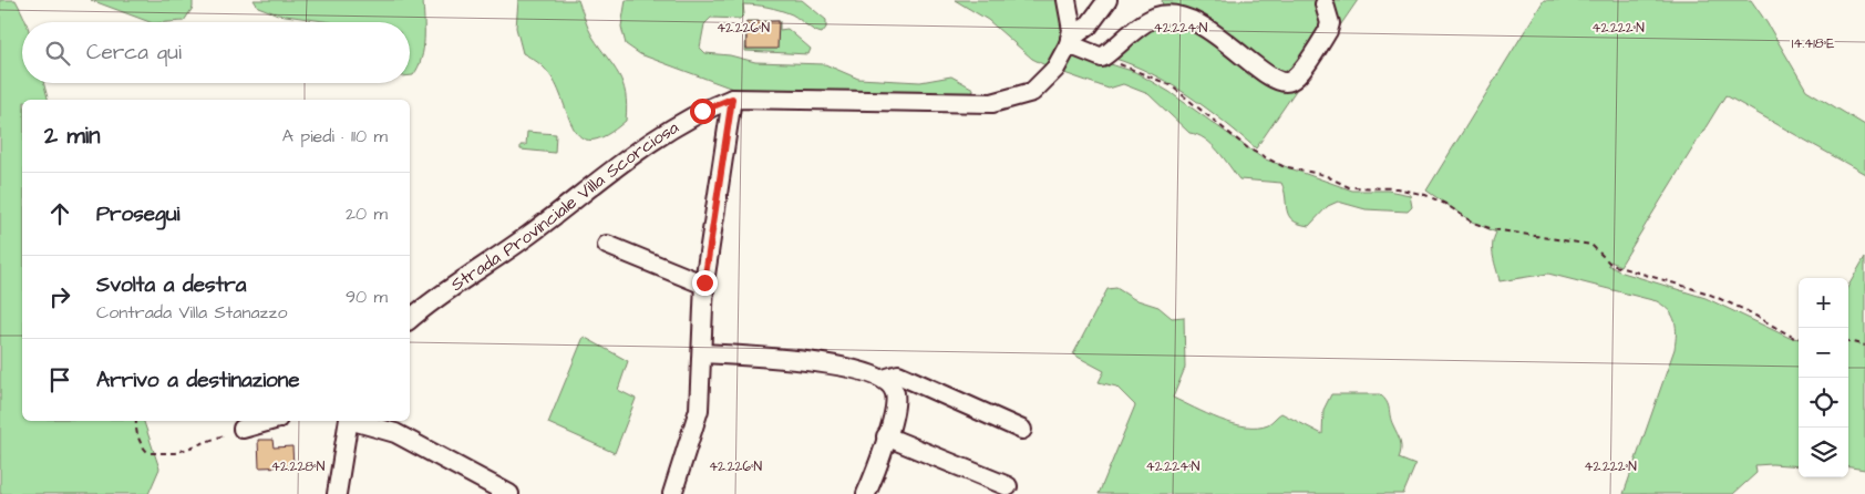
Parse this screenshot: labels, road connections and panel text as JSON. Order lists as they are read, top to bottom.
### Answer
{
  "streets": {
    "street": ["Strada Provinciale Villa Scorciosa"]
  },
  "page": {
    "search": "Cerca qui",
    "heading": ["2 min", "A piedi · 110 m"],
    "list": [
      ["Prosegui", "20 m"],
      ["Svolta a destra", "Contrada Villa Stanazzo", "90 m"],
      "Arrivo a destinazione"
    ],
    "map_buttons": ["+", "−"]
  },
  "coordinates": [
    "42.226°N",
    "42.224°N",
    "42.222°N",
    "14.418°E",
    "42.228°N"
  ]
}
